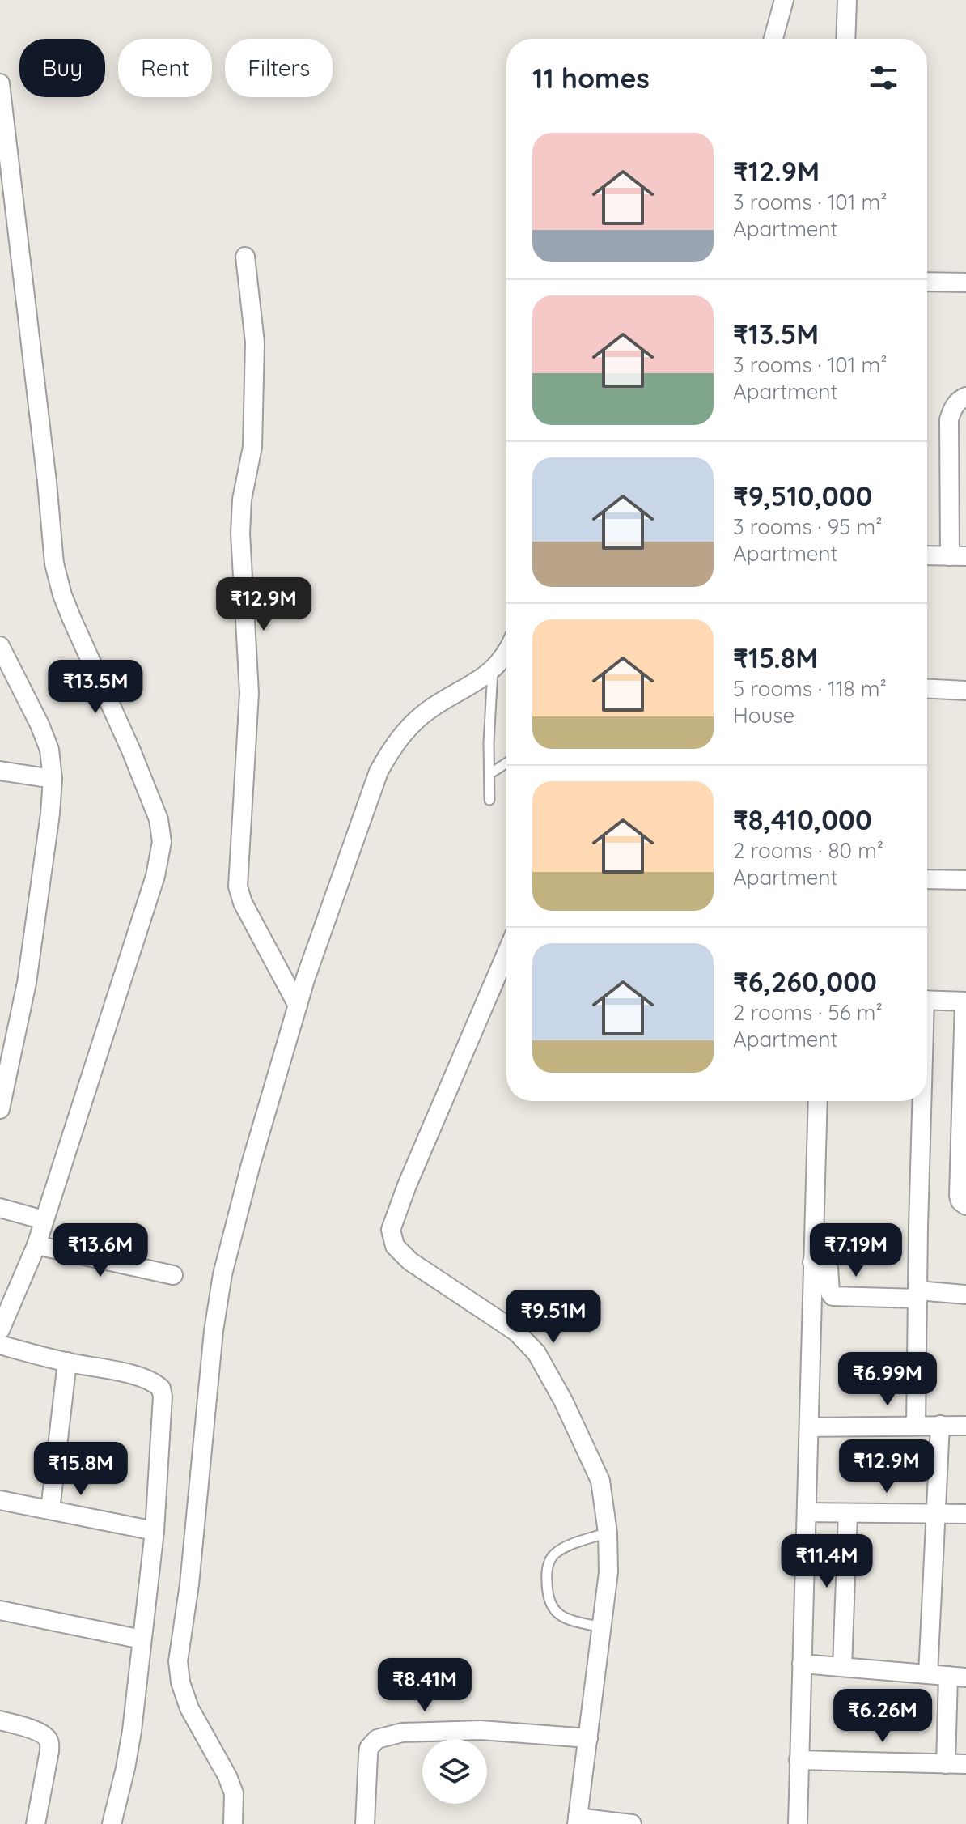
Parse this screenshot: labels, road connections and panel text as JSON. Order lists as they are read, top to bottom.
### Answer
{
  "page": {
    "chip": ["Buy", "Rent", "Filters"],
    "heading": "11 homes",
    "list": [
      {
        "name": "₹12.9M",
        "note": "3 rooms · 101 m² · Apartment"
      },
      {
        "name": "₹13.5M",
        "note": "3 rooms · 101 m² · Apartment"
      },
      {
        "name": "₹9,510,000",
        "note": "3 rooms · 95 m² · Apartment"
      },
      {
        "name": "₹15.8M",
        "note": "5 rooms · 118 m² · House"
      },
      {
        "name": "₹8,410,000",
        "note": "2 rooms · 80 m² · Apartment"
      },
      {
        "name": "₹6,260,000",
        "note": "2 rooms · 56 m² · Apartment"
      }
    ],
    "price": [
      "₹12.9M",
      "₹13.5M",
      "₹13.6M",
      "₹7.19M",
      "₹9.51M",
      "₹6.99M",
      "₹12.9M",
      "₹15.8M",
      "₹11.4M",
      "₹8.41M",
      "₹6.26M"
    ]
  }
}
